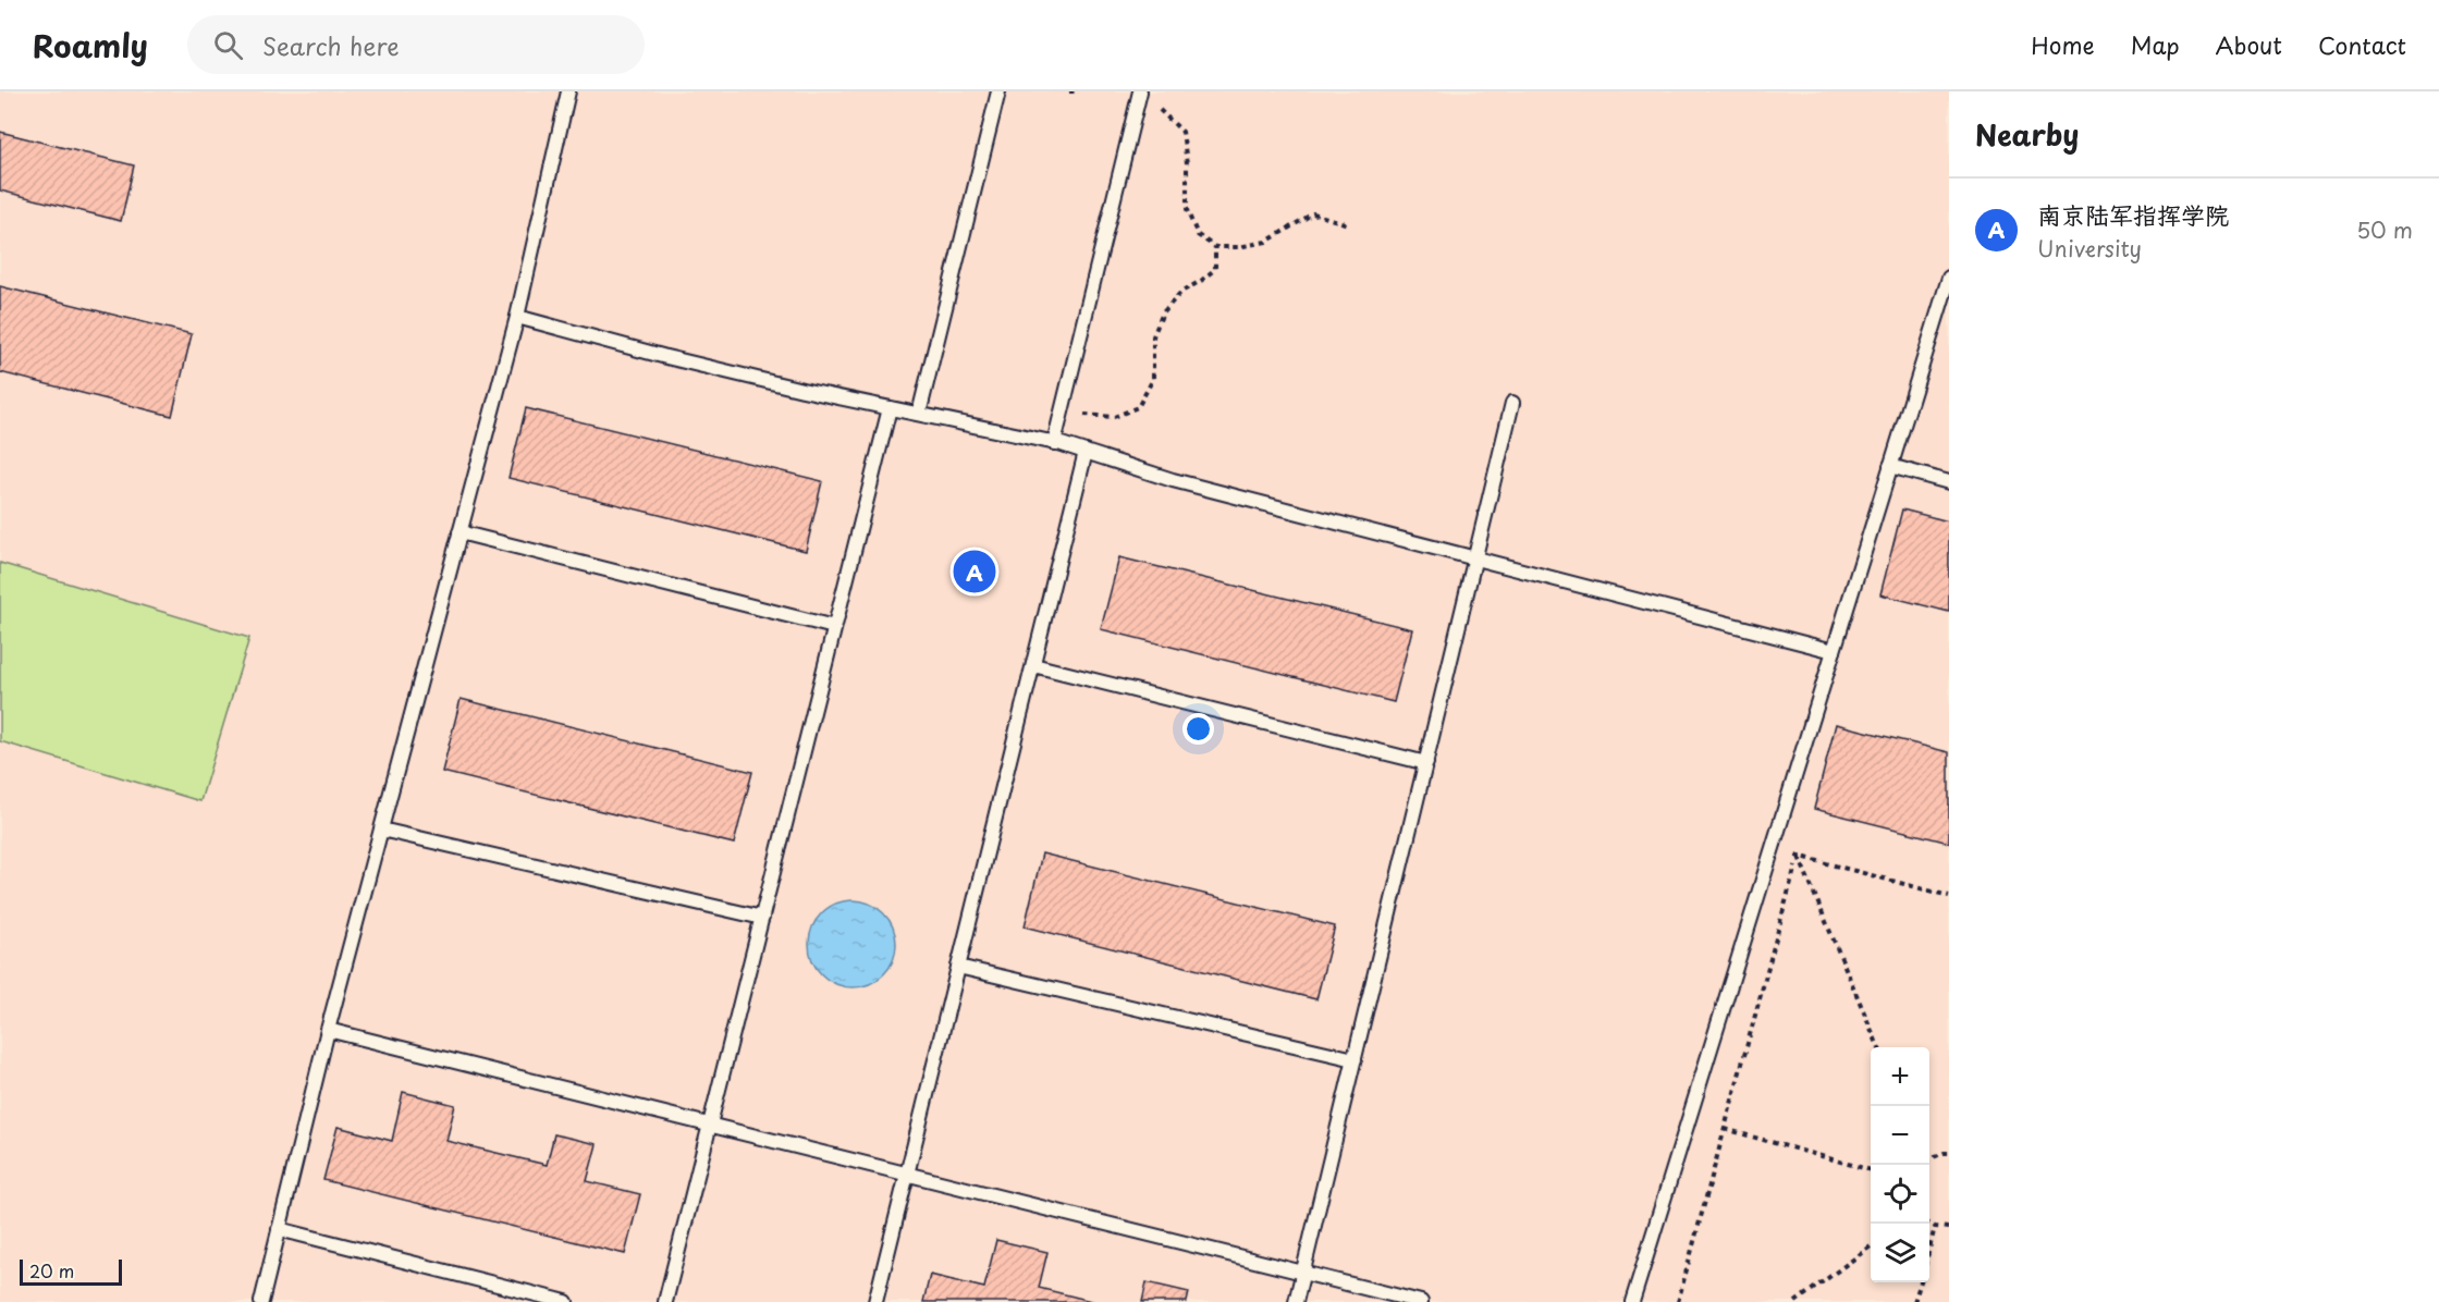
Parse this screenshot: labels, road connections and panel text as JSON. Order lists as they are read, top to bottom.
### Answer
{
  "scale_bar": "20 m",
  "page": {
    "header": "Roamly",
    "search": "Search here",
    "nav": [
      "Home",
      "Map",
      "About",
      "Contact"
    ],
    "heading": "Nearby",
    "list": [
      {
        "mark": "A",
        "name": "南京陆军指挥学院",
        "note": "University",
        "value": "50 m"
      }
    ],
    "pins": "A",
    "map_buttons": ["+", "−"],
    "scale": "20 m"
  }
}
